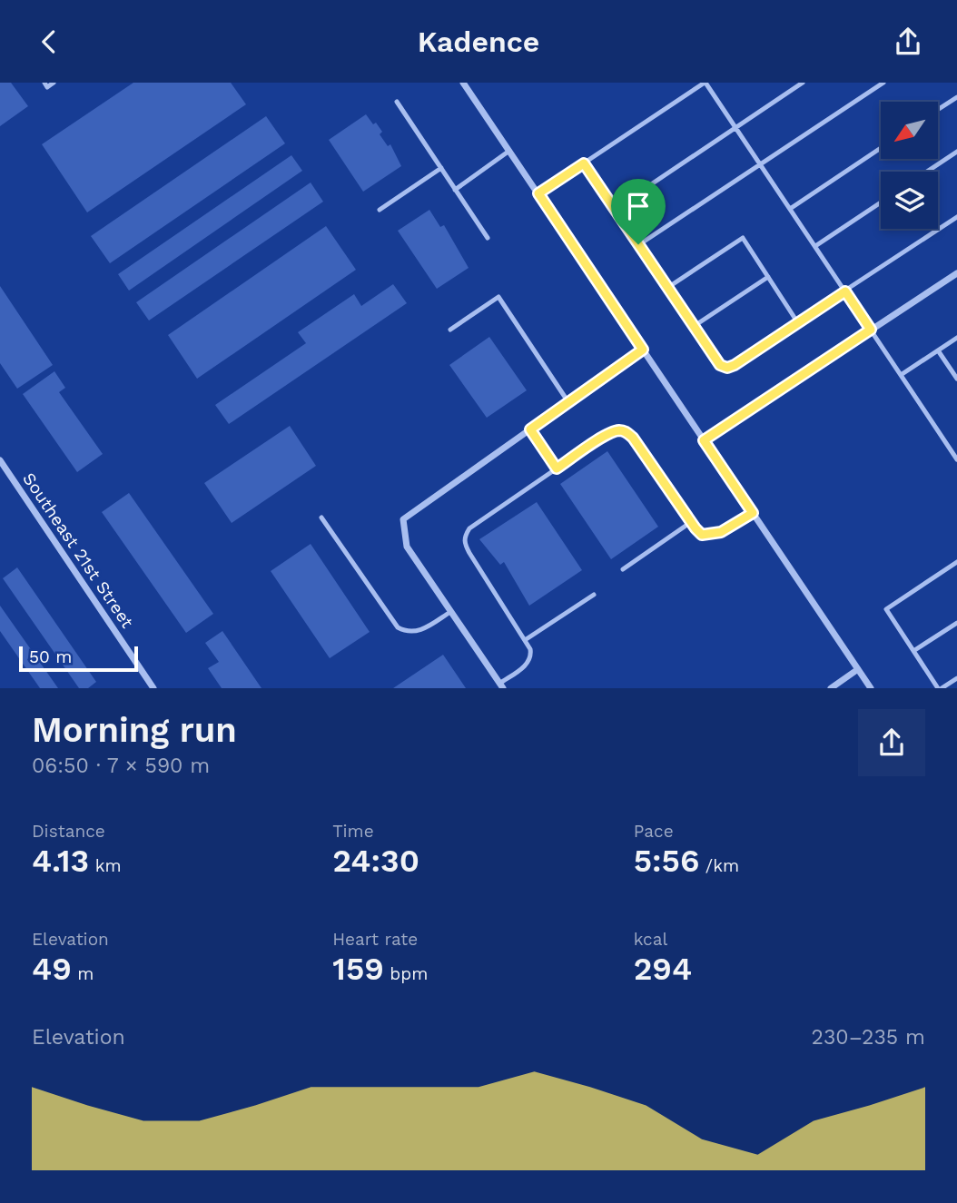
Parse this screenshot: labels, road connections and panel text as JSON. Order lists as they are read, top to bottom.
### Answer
{
  "streets": {
    "street": ["Southeast 21st Street"]
  },
  "scale_bar": "50 m",
  "north": "bottom left",
  "page": {
    "header": "Kadence",
    "scale": "50 m",
    "heading": ["Morning run", "06:50 · 7 × 590 m"],
    "stats": [
      ["Distance", "4.13 km"],
      ["Time", "24:30"],
      ["Pace", "5:56 /km"],
      ["Elevation", "49 m"],
      ["Heart rate", "159 bpm"],
      ["kcal", "294"]
    ],
    "chart": ["Elevation", "230–235 m"]
  }
}
